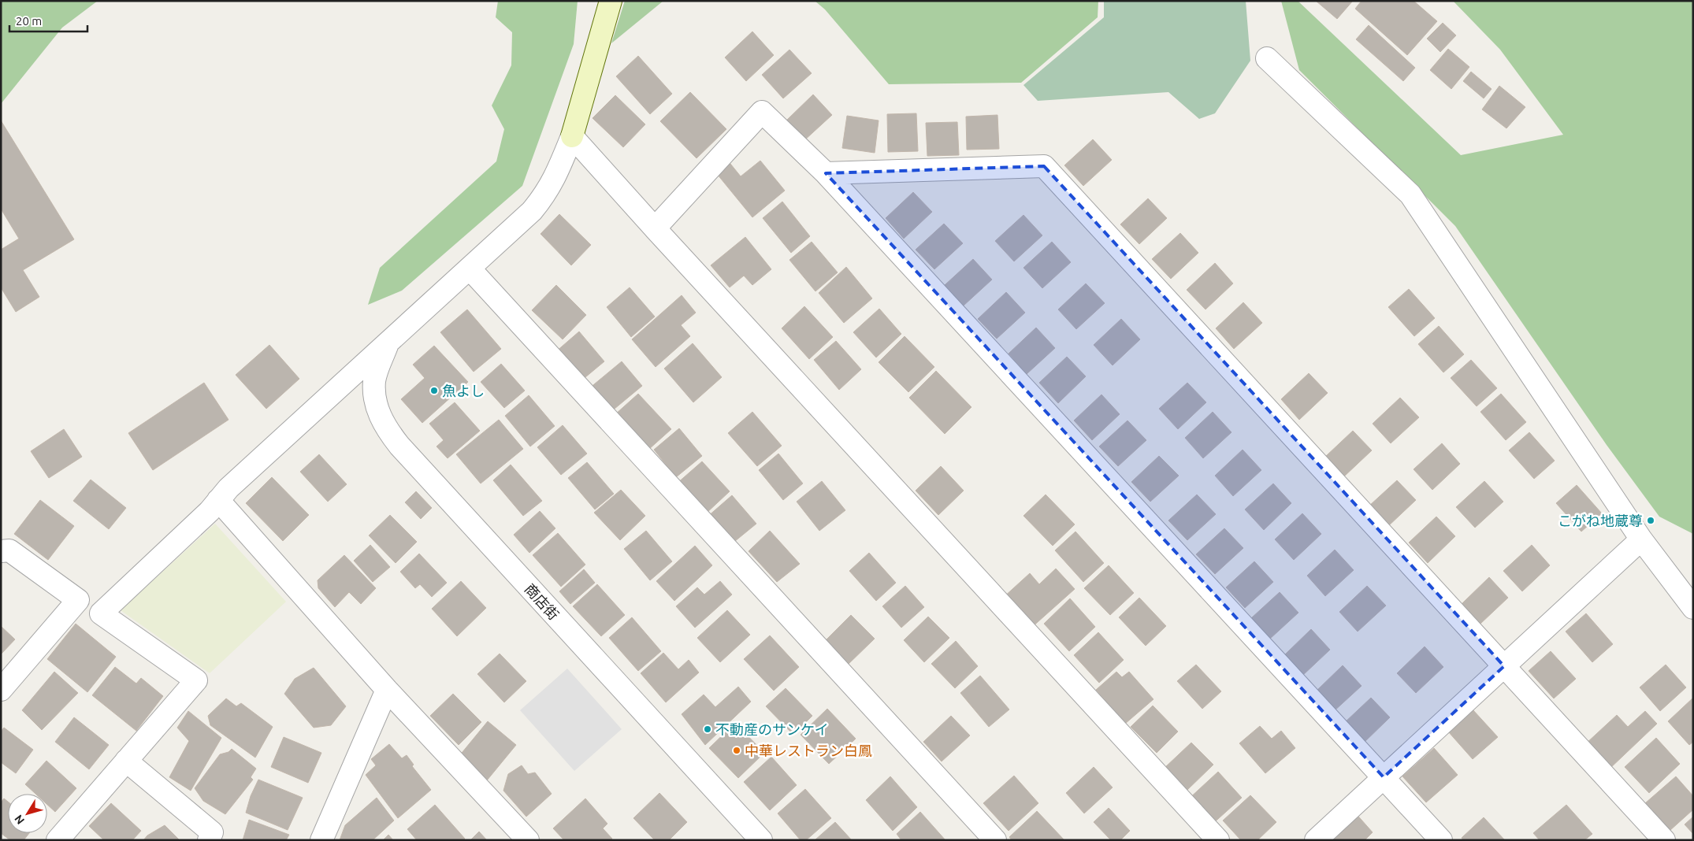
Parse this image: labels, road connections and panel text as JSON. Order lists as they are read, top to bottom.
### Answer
{
  "streets": {
    "street": ["商店街"]
  },
  "places": [
    "魚よし",
    "こがね地蔵尊",
    "不動産のサンケイ",
    "中華レストラン白鳳"
  ],
  "scale_bar": "20 m",
  "north": "bottom left"
}
